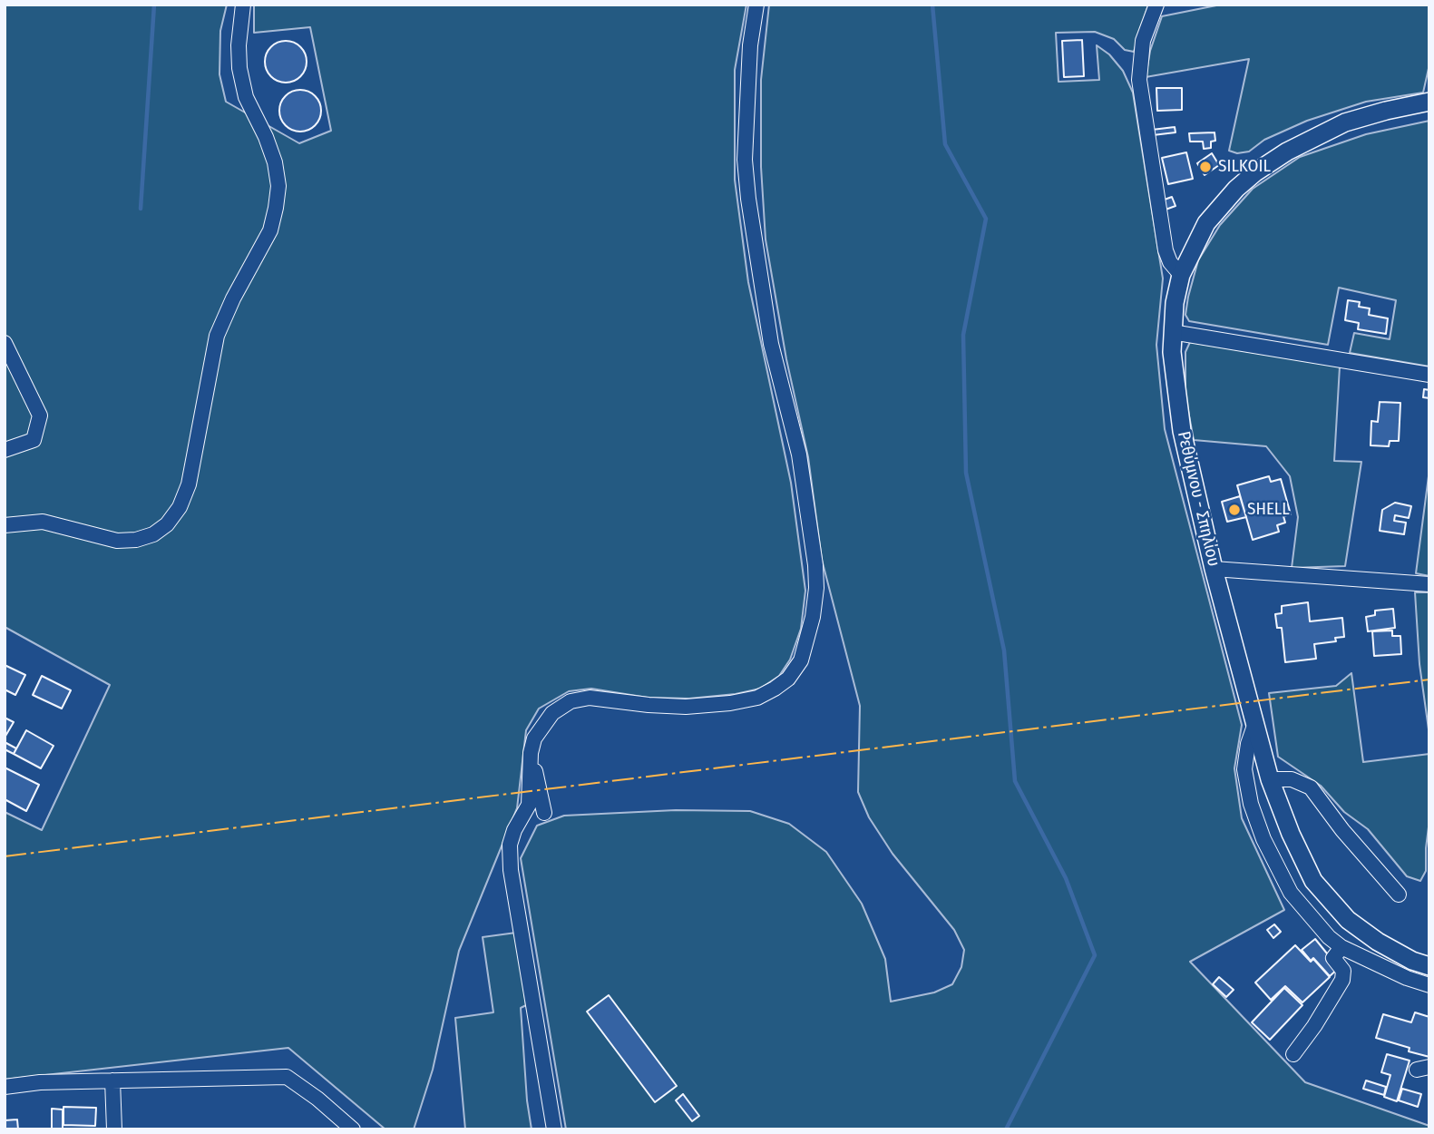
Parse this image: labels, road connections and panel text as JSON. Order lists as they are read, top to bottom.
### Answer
{
  "streets": {
    "main road": ["Ρεθύμνου - Σπηλίου"]
  },
  "places": ["SILKOIL", "SHELL"]
}
